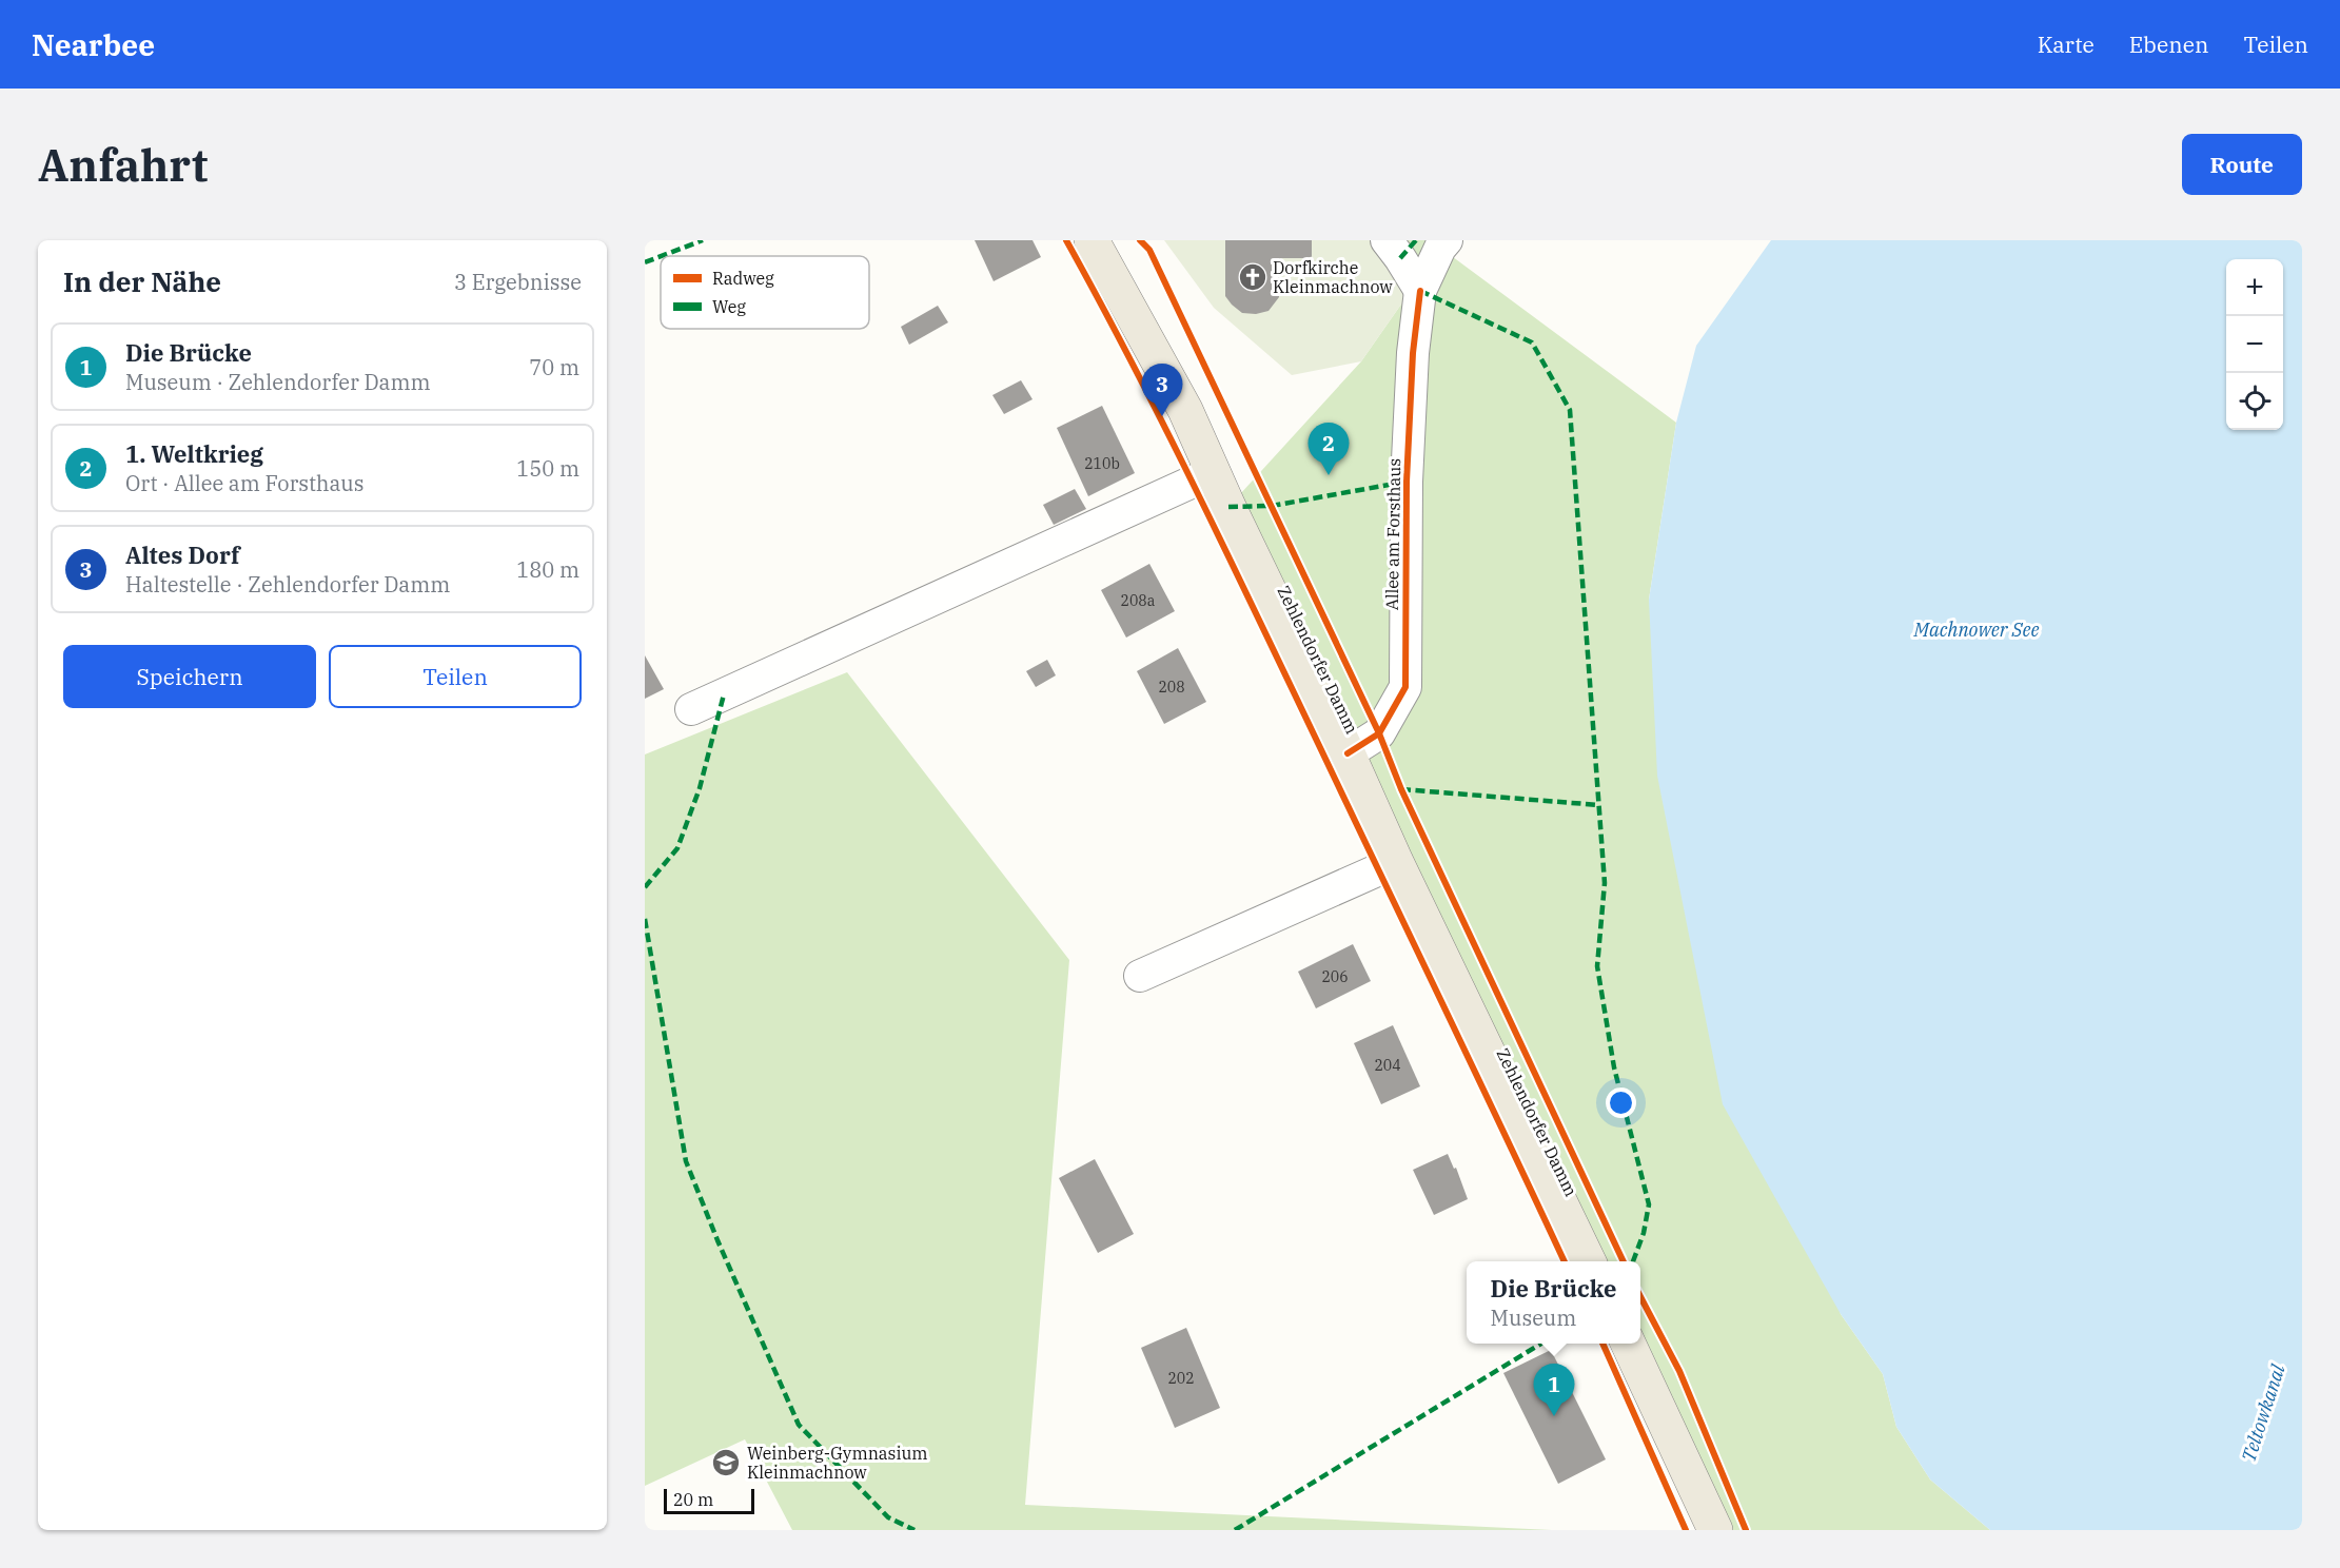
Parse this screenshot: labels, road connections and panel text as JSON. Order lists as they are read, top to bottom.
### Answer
{
  "streets": {
    "main road": ["Zehlendorfer Damm"],
    "street": ["Allee am Forsthaus"]
  },
  "crossings": [
    ["Allee am Forsthaus", "Zehlendorfer Damm"]
  ],
  "water": ["Machnower See", "Teltowkanal"],
  "places": {
    "church": ["Dorfkirche Kleinmachnow"],
    "school or university": ["Weinberg-Gymnasium Kleinmachnow"]
  },
  "house_numbers": [
    "210b",
    "208a",
    "208",
    "206",
    "204",
    "202"
  ],
  "legend": ["Radweg", "Weg"],
  "scale_bar": "20 m",
  "page": {
    "header": "Nearbee",
    "nav": ["Karte", "Ebenen", "Teilen"],
    "buttons": [
      "Route",
      ["Speichern", "Teilen"]
    ],
    "title": "Anfahrt",
    "heading": ["In der Nähe", "3 Ergebnisse"],
    "map_buttons": ["+", "−"],
    "list": [
      {
        "mark": "1",
        "name": "Die Brücke",
        "note": "Museum · Zehlendorfer Damm",
        "value": "70 m"
      },
      {
        "mark": "2",
        "name": "1. Weltkrieg",
        "note": "Ort · Allee am Forsthaus",
        "value": "150 m"
      },
      {
        "mark": "3",
        "name": "Altes Dorf",
        "note": "Haltestelle · Zehlendorfer Damm",
        "value": "180 m"
      }
    ],
    "pins": ["3", "2", "1"],
    "popup": ["Die Brücke", "Museum"],
    "scale": "20 m"
  }
}
